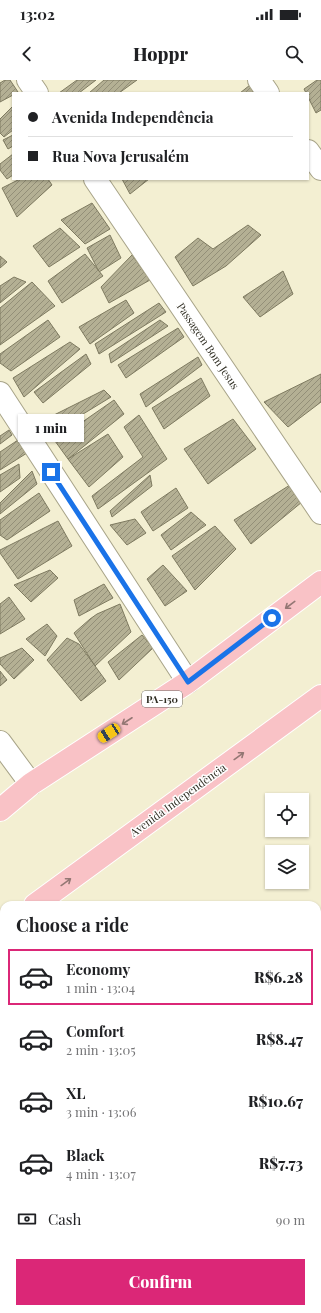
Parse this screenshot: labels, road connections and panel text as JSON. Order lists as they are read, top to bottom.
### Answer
{
  "streets": {
    "main road": ["PA-150", "Avenida Independência"],
    "street": ["Passagem Bom Jesus"]
  },
  "page": {
    "status": "13:02",
    "header": "Hoppr",
    "banner": ["Avenida Independência", "Rua Nova Jerusalém"],
    "bubble": "1 min",
    "heading": "Choose a ride",
    "list": [
      {
        "name": "Economy",
        "note": "1 min · 13:04",
        "value": "R$6.28"
      },
      {
        "name": "Comfort",
        "note": "2 min · 13:05",
        "value": "R$8.47"
      },
      {
        "name": "XL",
        "note": "3 min · 13:06",
        "value": "R$10.67"
      },
      {
        "name": "Black",
        "note": "4 min · 13:07",
        "value": "R$7.73"
      }
    ],
    "pay": ["Cash", "90 m"],
    "buttons": "Confirm"
  }
}
